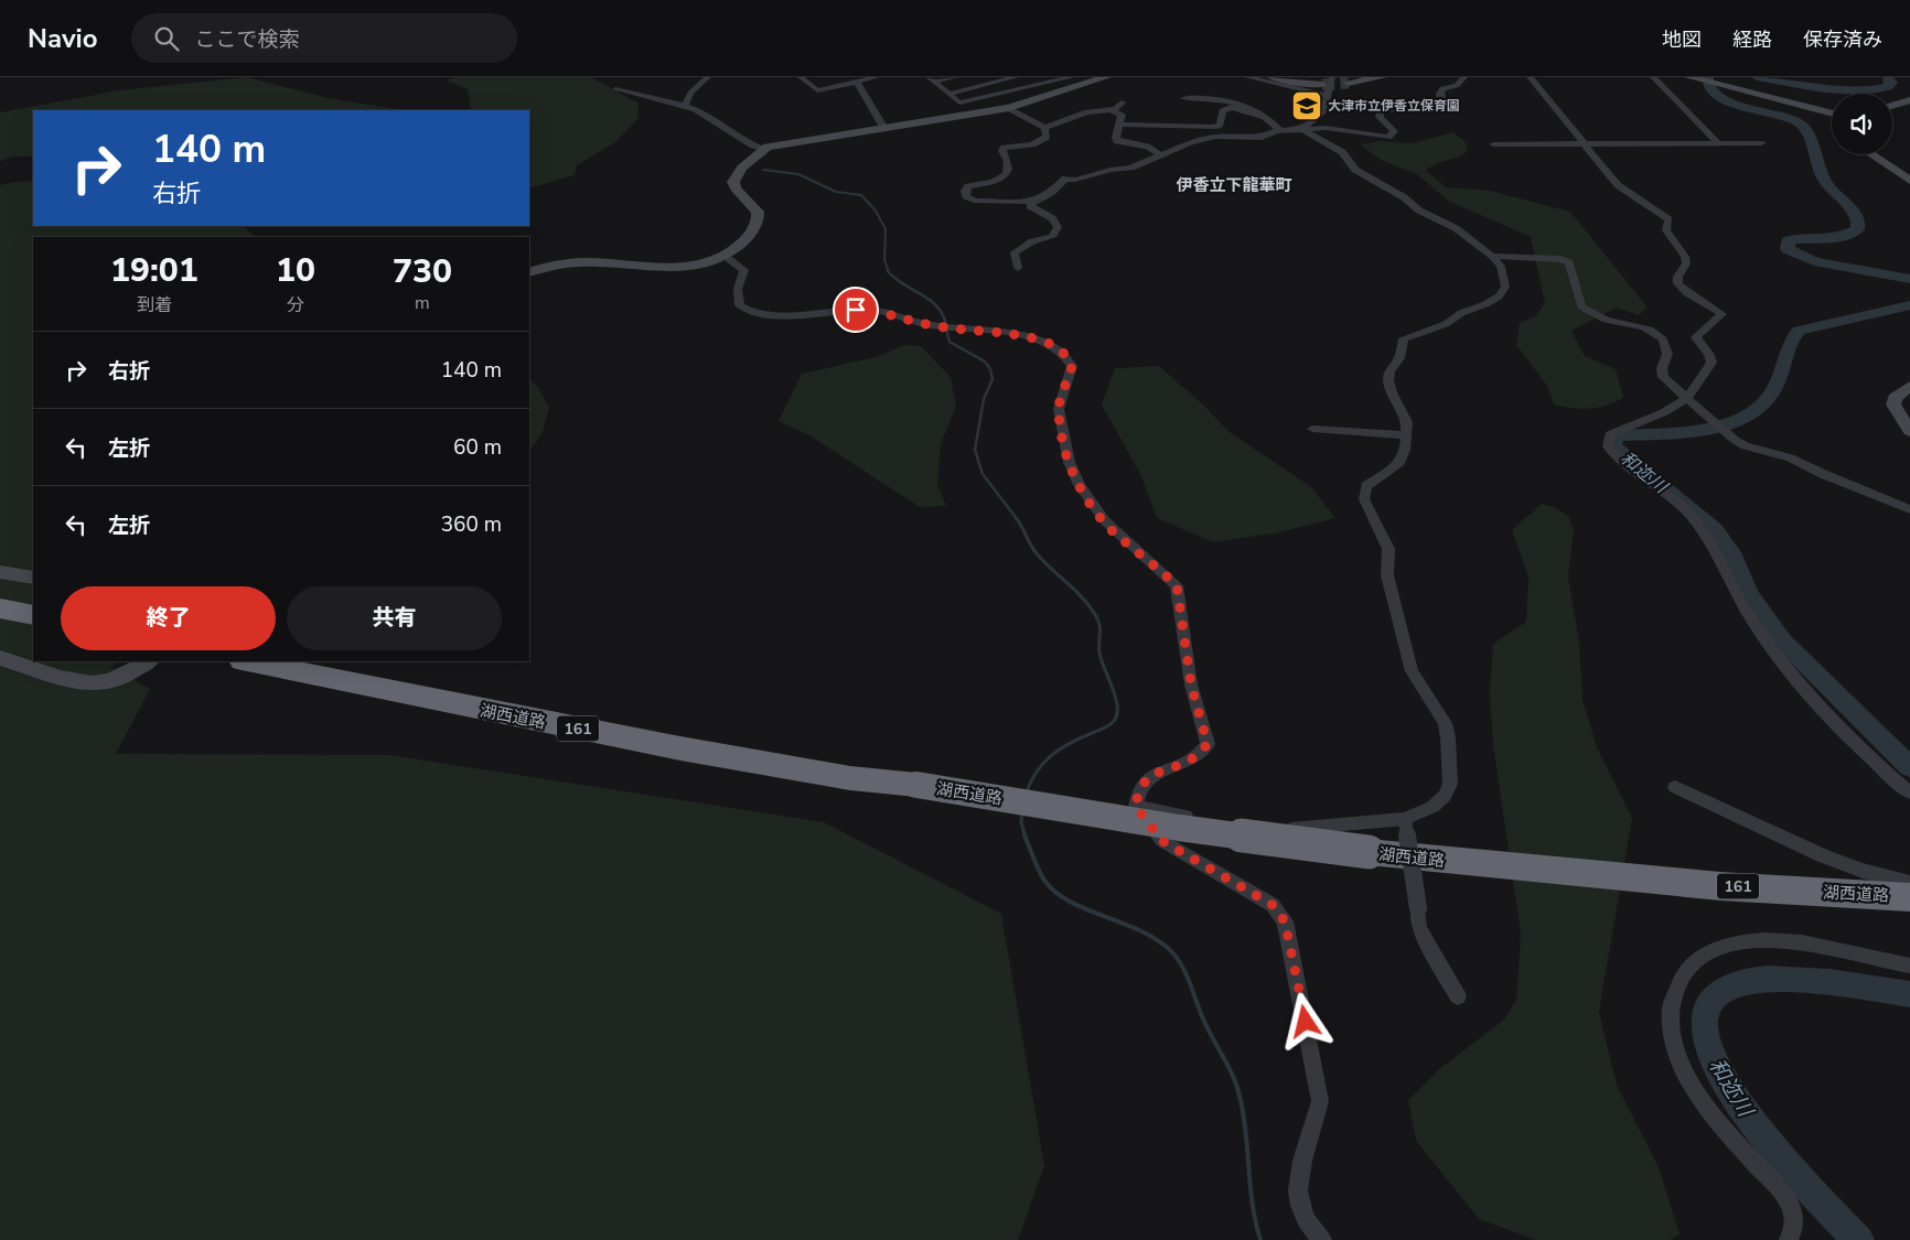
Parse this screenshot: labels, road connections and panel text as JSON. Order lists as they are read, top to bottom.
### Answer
{
  "streets": {
    "highway": ["湖西道路", "161"]
  },
  "districts": ["伊香立下龍華町"],
  "water": ["和迩川"],
  "places": {
    "school or university": ["大津市立伊香立保育園"]
  },
  "page": {
    "header": "Navio",
    "search": "ここで検索",
    "nav": ["地図", "経路", "保存済み"],
    "turn": ["140 m", "右折"],
    "eta": [
      "19:01",
      "到着",
      "10",
      "分",
      "730",
      "m"
    ],
    "list": [
      {
        "name": "右折",
        "value": "140 m"
      },
      {
        "name": "左折",
        "value": "60 m"
      },
      {
        "name": "左折",
        "value": "360 m"
      }
    ],
    "buttons": ["終了", "共有"]
  }
}
